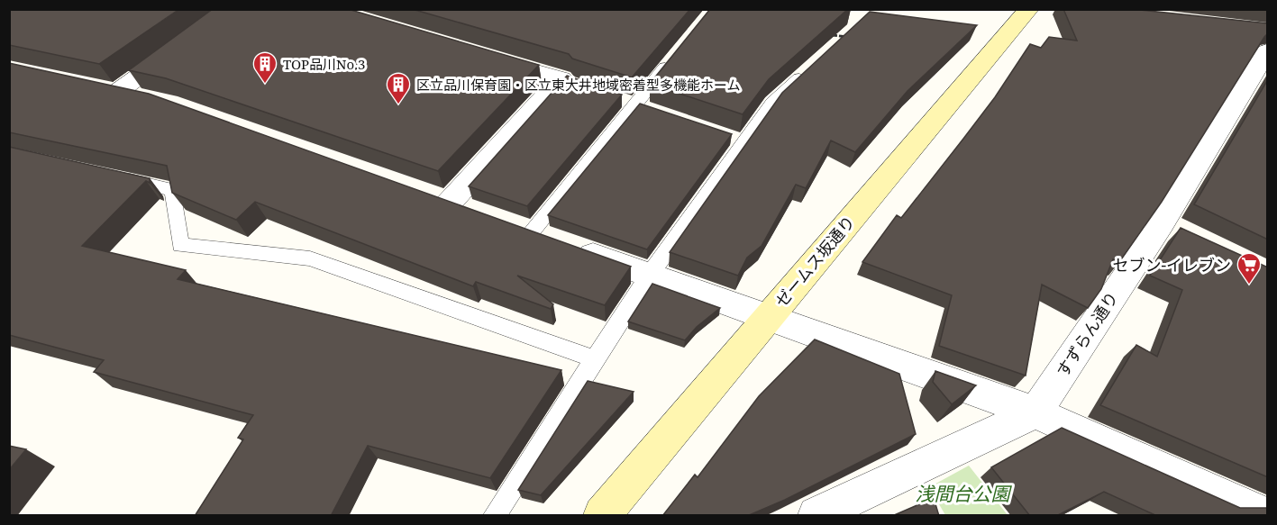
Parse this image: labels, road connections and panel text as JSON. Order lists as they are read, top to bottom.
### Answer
{
  "streets": {
    "street": ["ゼームス坂通り", "すずらん通り"]
  },
  "parks": ["浅間台公園"],
  "places": {
    "building": ["TOP品川No.3", "区立品川保育園・区立東大井地域密着型多機能ホーム"],
    "supermarket": ["セブン-イレブン"]
  }
}
